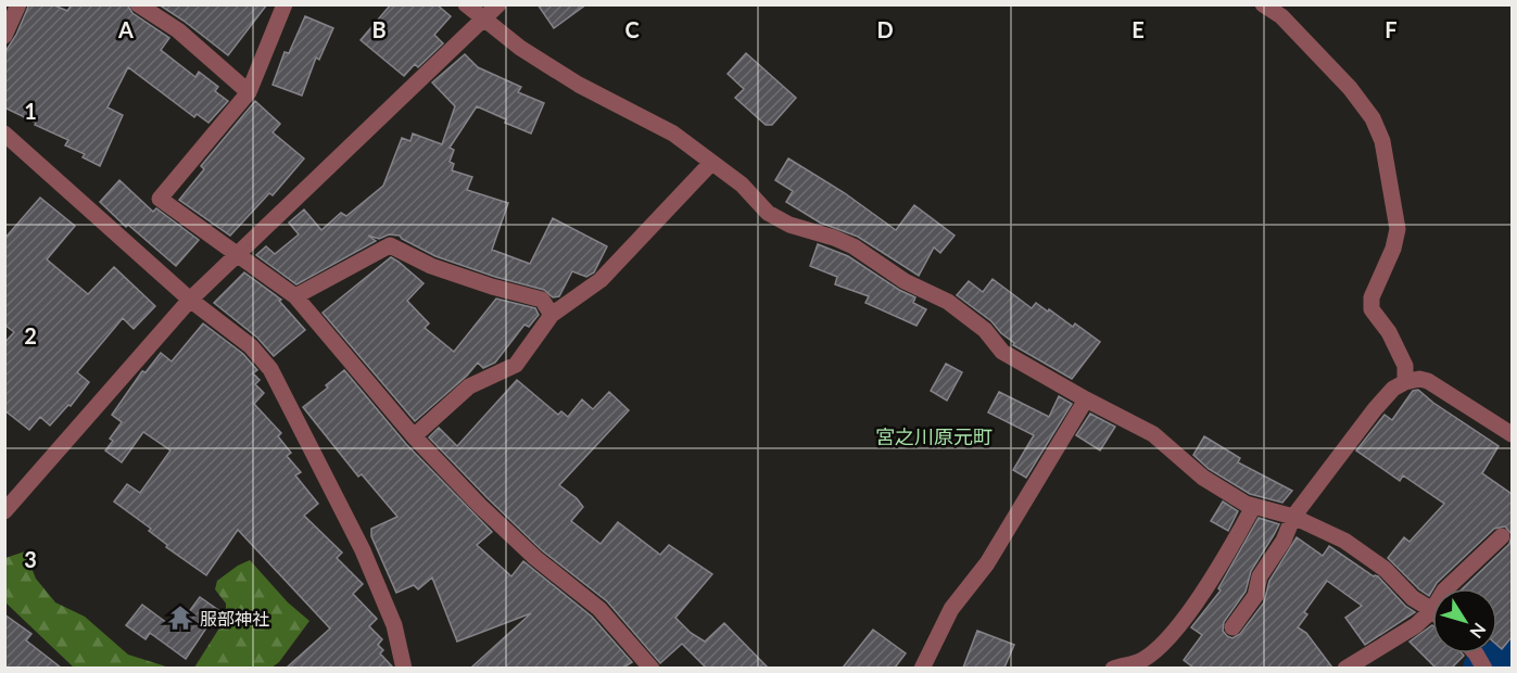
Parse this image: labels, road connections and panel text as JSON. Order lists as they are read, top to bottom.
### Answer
{
  "districts": ["宮之川原元町"],
  "places": {
    "temple": ["服部神社"]
  },
  "north": "bottom right",
  "grid": {
    "columns": [
      "A",
      "B",
      "C",
      "D",
      "E",
      "F"
    ],
    "rows": ["1", "2", "3"]
  }
}
